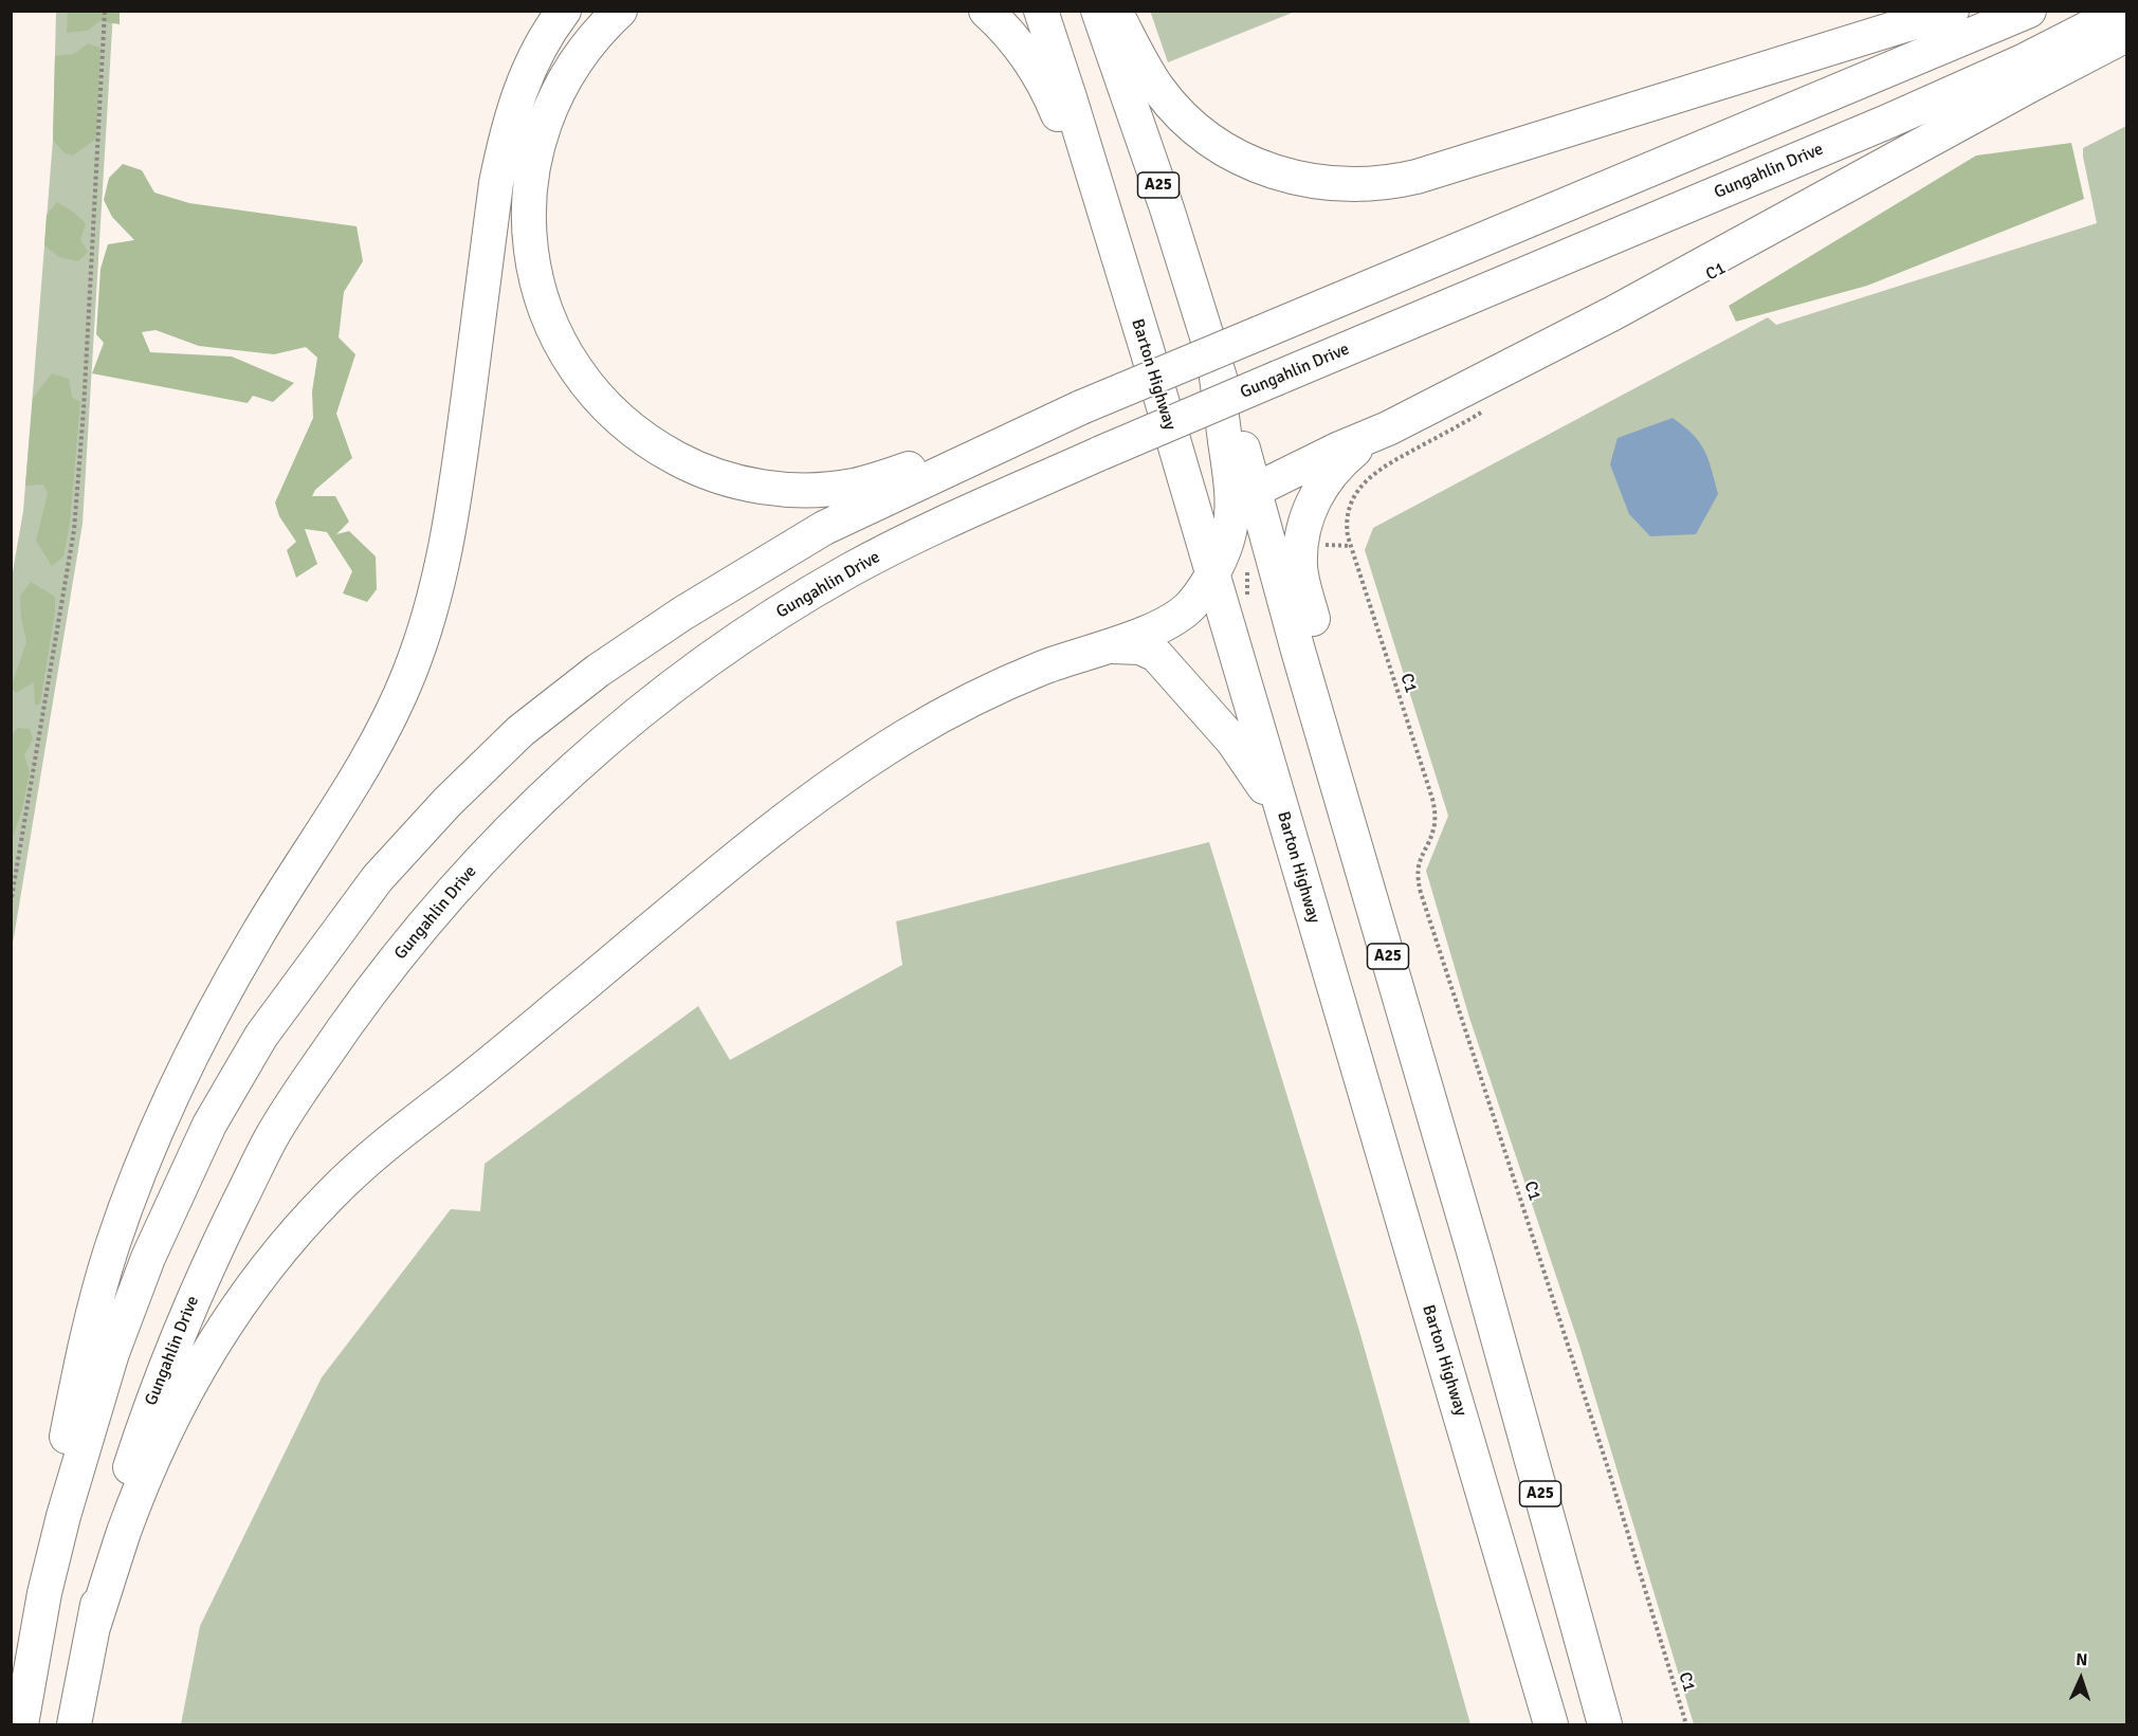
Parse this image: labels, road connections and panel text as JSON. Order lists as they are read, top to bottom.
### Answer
{
  "streets": {
    "highway": ["Gungahlin Drive", "A25", "Barton Highway"],
    "path": ["C1"]
  },
  "north": "top"
}
